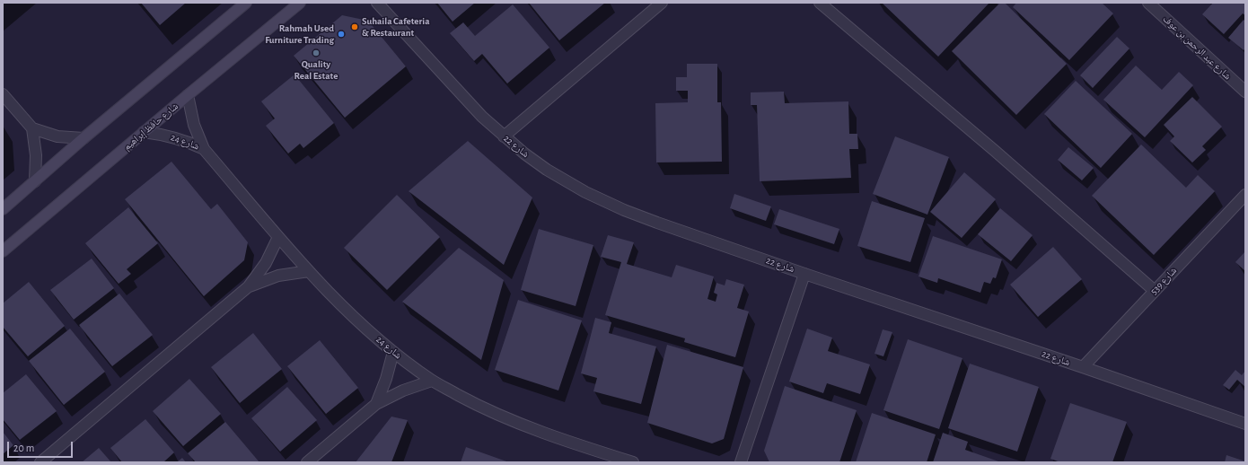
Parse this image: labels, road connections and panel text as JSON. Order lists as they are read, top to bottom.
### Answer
{
  "streets": {
    "street": [
      "شارع عبد الرحمن بن عوف",
      "شارع حافظ إبراهيم",
      "شارع 24",
      "شارع 22",
      "شارع 539"
    ]
  },
  "crossings": [
    ["شارع حافظ إبراهيم", "شارع 24"],
    ["شارع 22", "شارع 539"]
  ],
  "places": ["Suhaila Cafeteria & Restaurant", "Rahmah Used Furniture Trading", "Quality Real Estate"],
  "scale_bar": "20 m"
}
